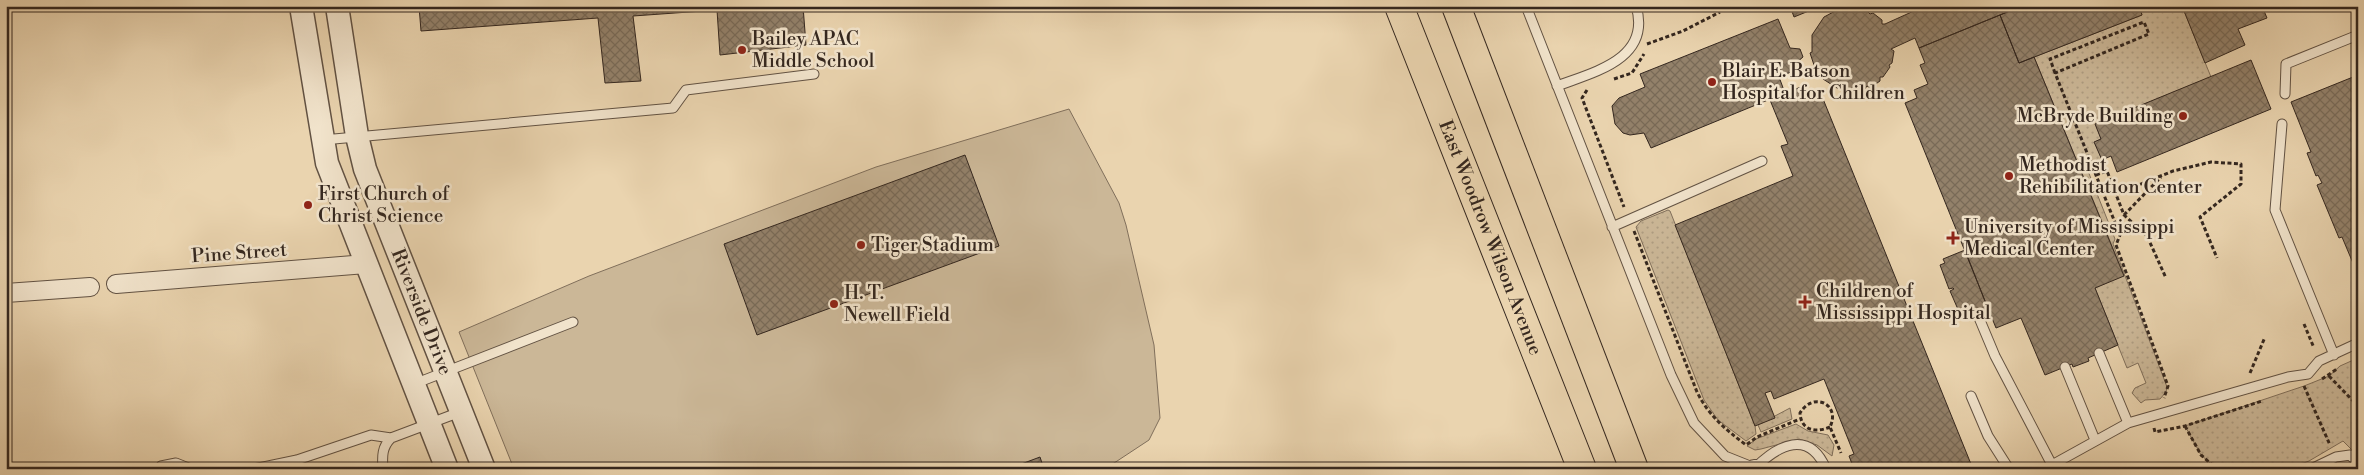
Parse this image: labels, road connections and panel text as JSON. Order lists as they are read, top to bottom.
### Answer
{
  "streets": {
    "main road": ["East Woodrow Wilson Avenue"],
    "street": ["Pine Street", "Riverside Drive"]
  },
  "crossings": [
    ["Pine Street", "Riverside Drive"]
  ],
  "places": {
    "other": [
      "Bailey APAC Middle School",
      "Blair E. Batson Hospital for Children",
      "McBryde Building",
      "Methodist Rehibilitation Center",
      "First Church of Christ Science",
      "Tiger Stadium",
      "H. T. Newell Field"
    ],
    "health": ["University of Mississippi Medical Center", "Children of Mississippi Hospital"]
  }
}
